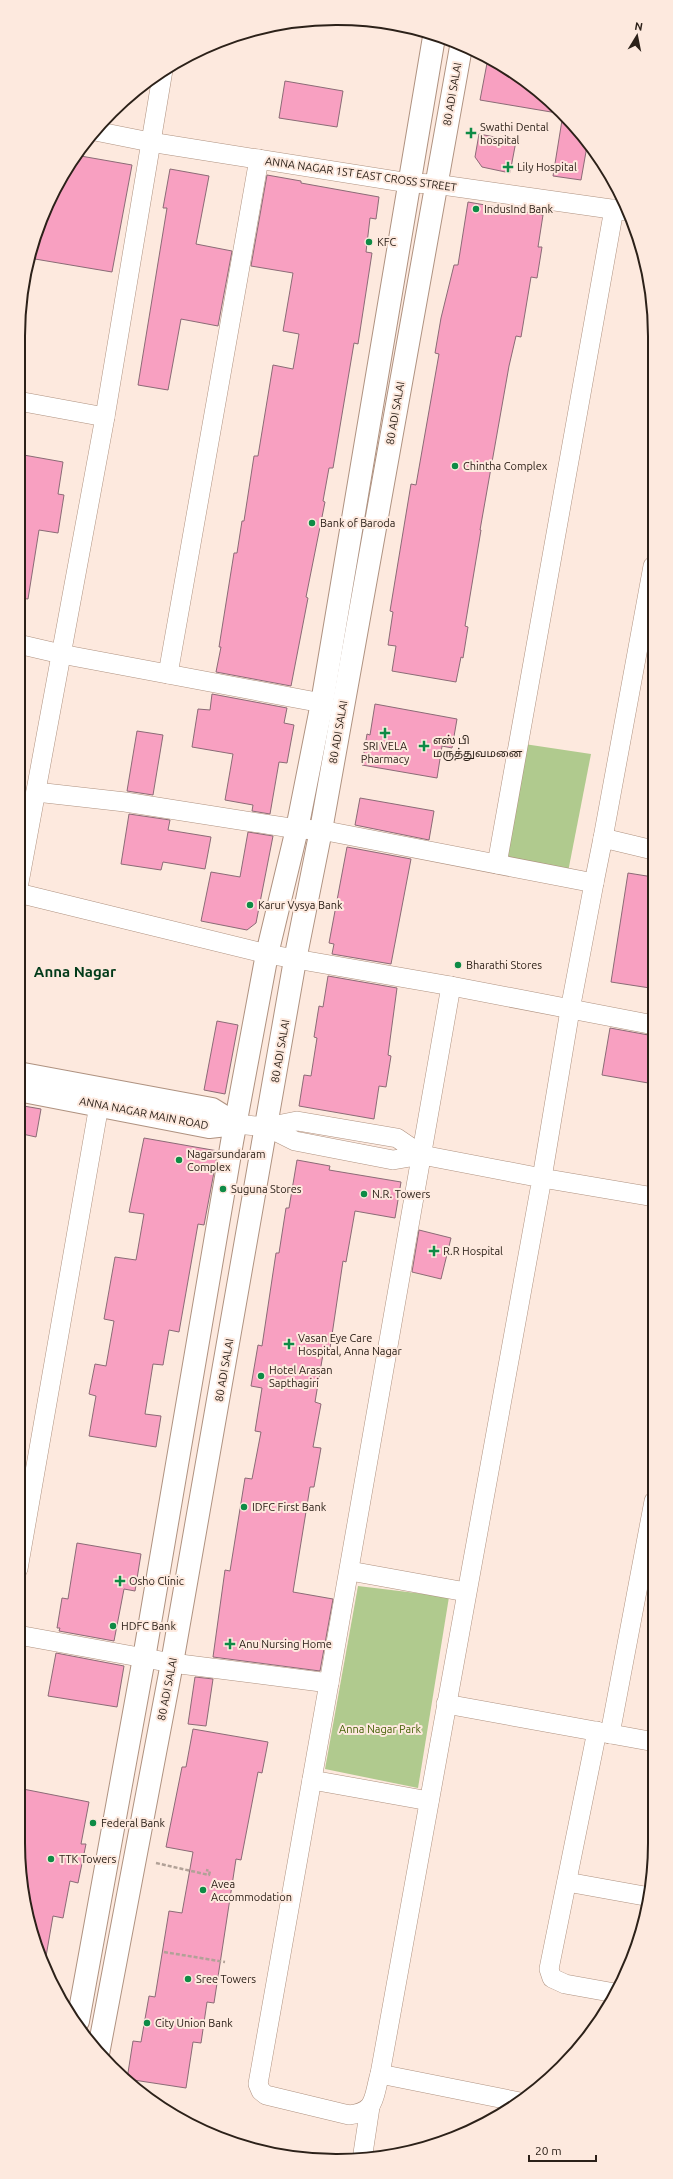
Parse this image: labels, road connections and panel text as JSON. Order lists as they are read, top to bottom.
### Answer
{
  "streets": {
    "main road": ["80 ADI SALAI", "ANNA NAGAR MAIN ROAD"],
    "street": ["ANNA NAGAR 1ST EAST CROSS STREET"]
  },
  "crossings": [
    ["80 ADI SALAI", "ANNA NAGAR 1ST EAST CROSS STREET"],
    ["80 ADI SALAI", "ANNA NAGAR MAIN ROAD"]
  ],
  "districts": ["Anna Nagar"],
  "parks": ["Anna Nagar Park"],
  "places": {
    "health": [
      "Swathi Dental hospital",
      "Lily Hospital",
      "SRI VELA Pharmacy",
      "எஸ் பி மருத்துவமனை",
      "R.R Hospital",
      "Vasan Eye Care Hospital, Anna Nagar",
      "Osho Clinic",
      "Anu Nursing Home"
    ],
    "other": [
      "IndusInd Bank",
      "KFC",
      "Chintha Complex",
      "Bank of Baroda",
      "Karur Vysya Bank",
      "Bharathi Stores",
      "Nagarsundaram Complex",
      "Suguna Stores",
      "N.R. Towers",
      "Hotel Arasan Sapthagiri",
      "IDFC First Bank",
      "HDFC Bank",
      "Federal Bank",
      "TTK Towers",
      "Avea Accommodation",
      "Sree Towers",
      "City Union Bank"
    ]
  },
  "scale_bar": "20 m",
  "north": "top"
}
